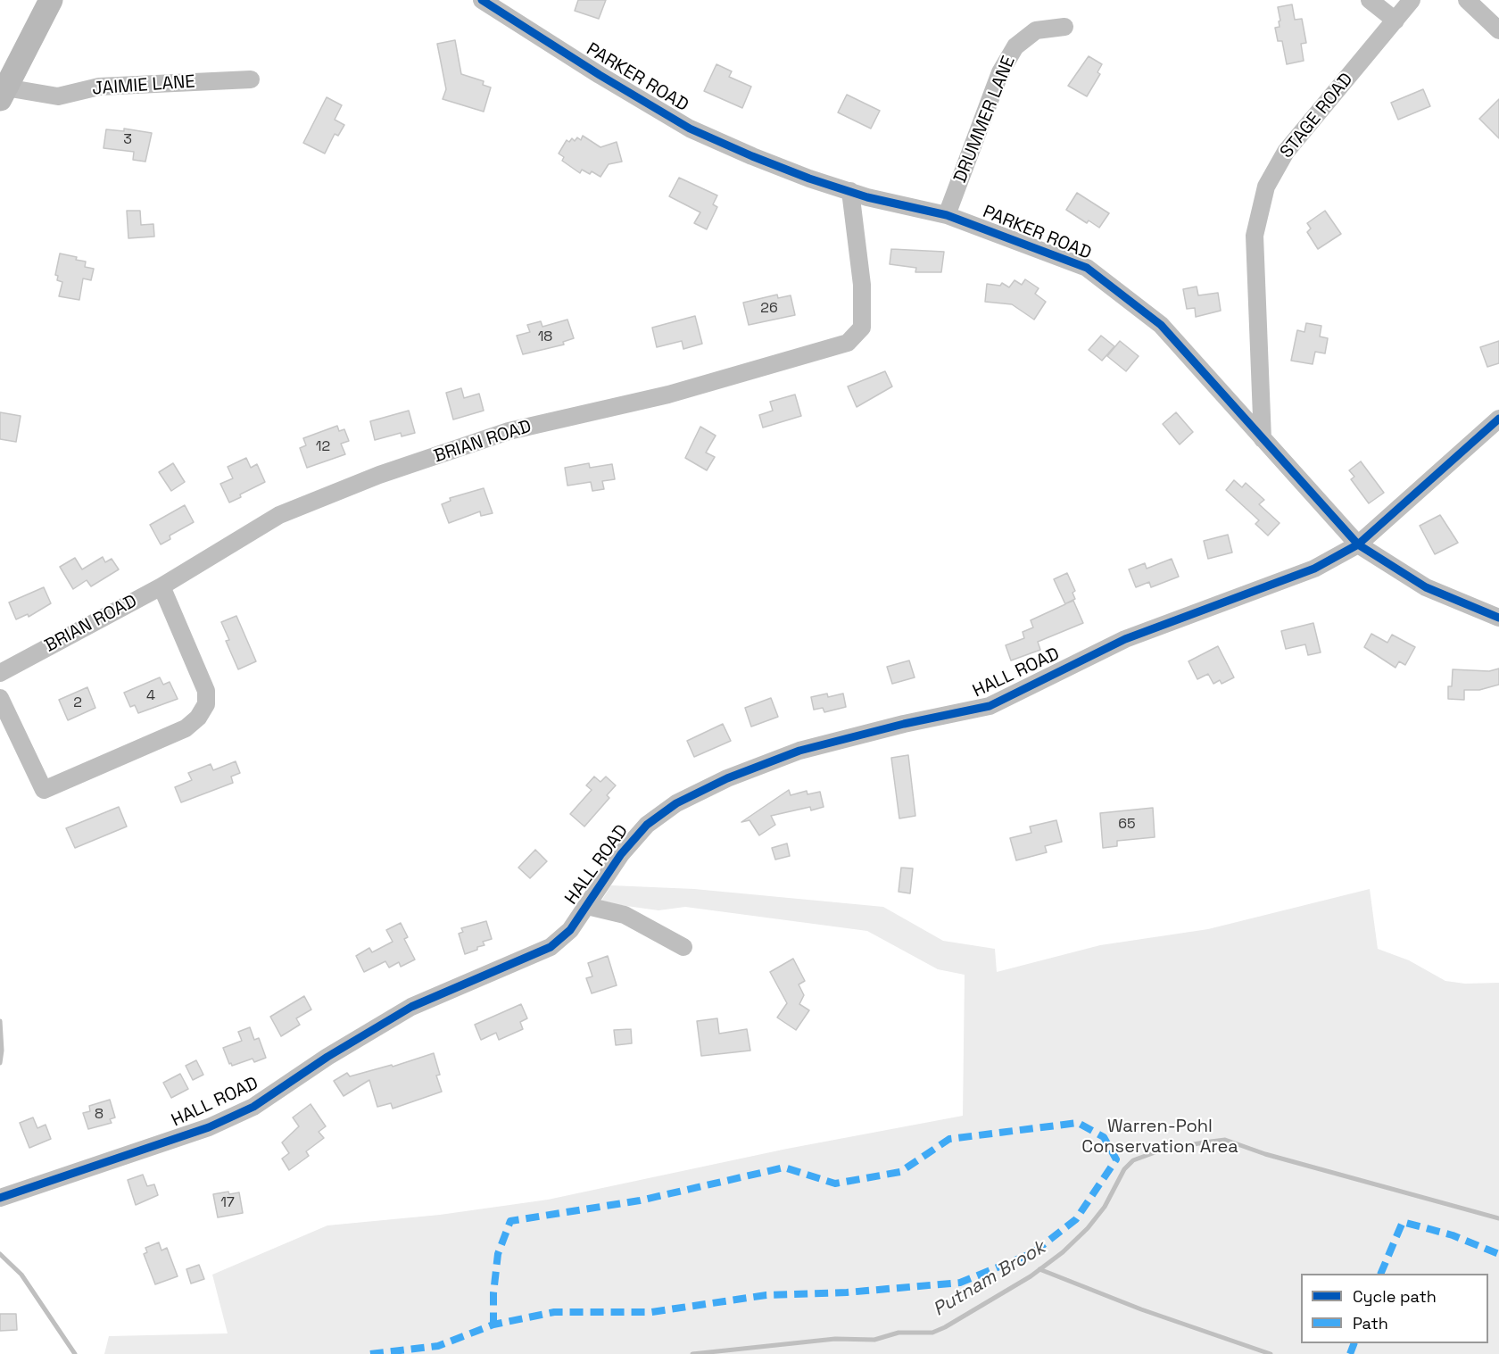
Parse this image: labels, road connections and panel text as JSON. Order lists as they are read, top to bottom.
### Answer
{
  "streets": {
    "street": [
      "PARKER ROAD",
      "JAIMIE LANE",
      "STAGE ROAD",
      "DRUMMER LANE",
      "BRIAN ROAD",
      "HALL ROAD"
    ]
  },
  "crossings": [
    ["PARKER ROAD", "STAGE ROAD"],
    ["PARKER ROAD", "DRUMMER LANE"],
    ["PARKER ROAD", "BRIAN ROAD"],
    ["PARKER ROAD", "HALL ROAD"]
  ],
  "water": ["Putnam Brook"],
  "parks": ["Warren-Pohl Conservation Area"],
  "house_numbers": [
    "3",
    "26",
    "18",
    "12",
    "4",
    "2",
    "65",
    "8",
    "17"
  ],
  "legend": ["Cycle path", "Path"]
}
